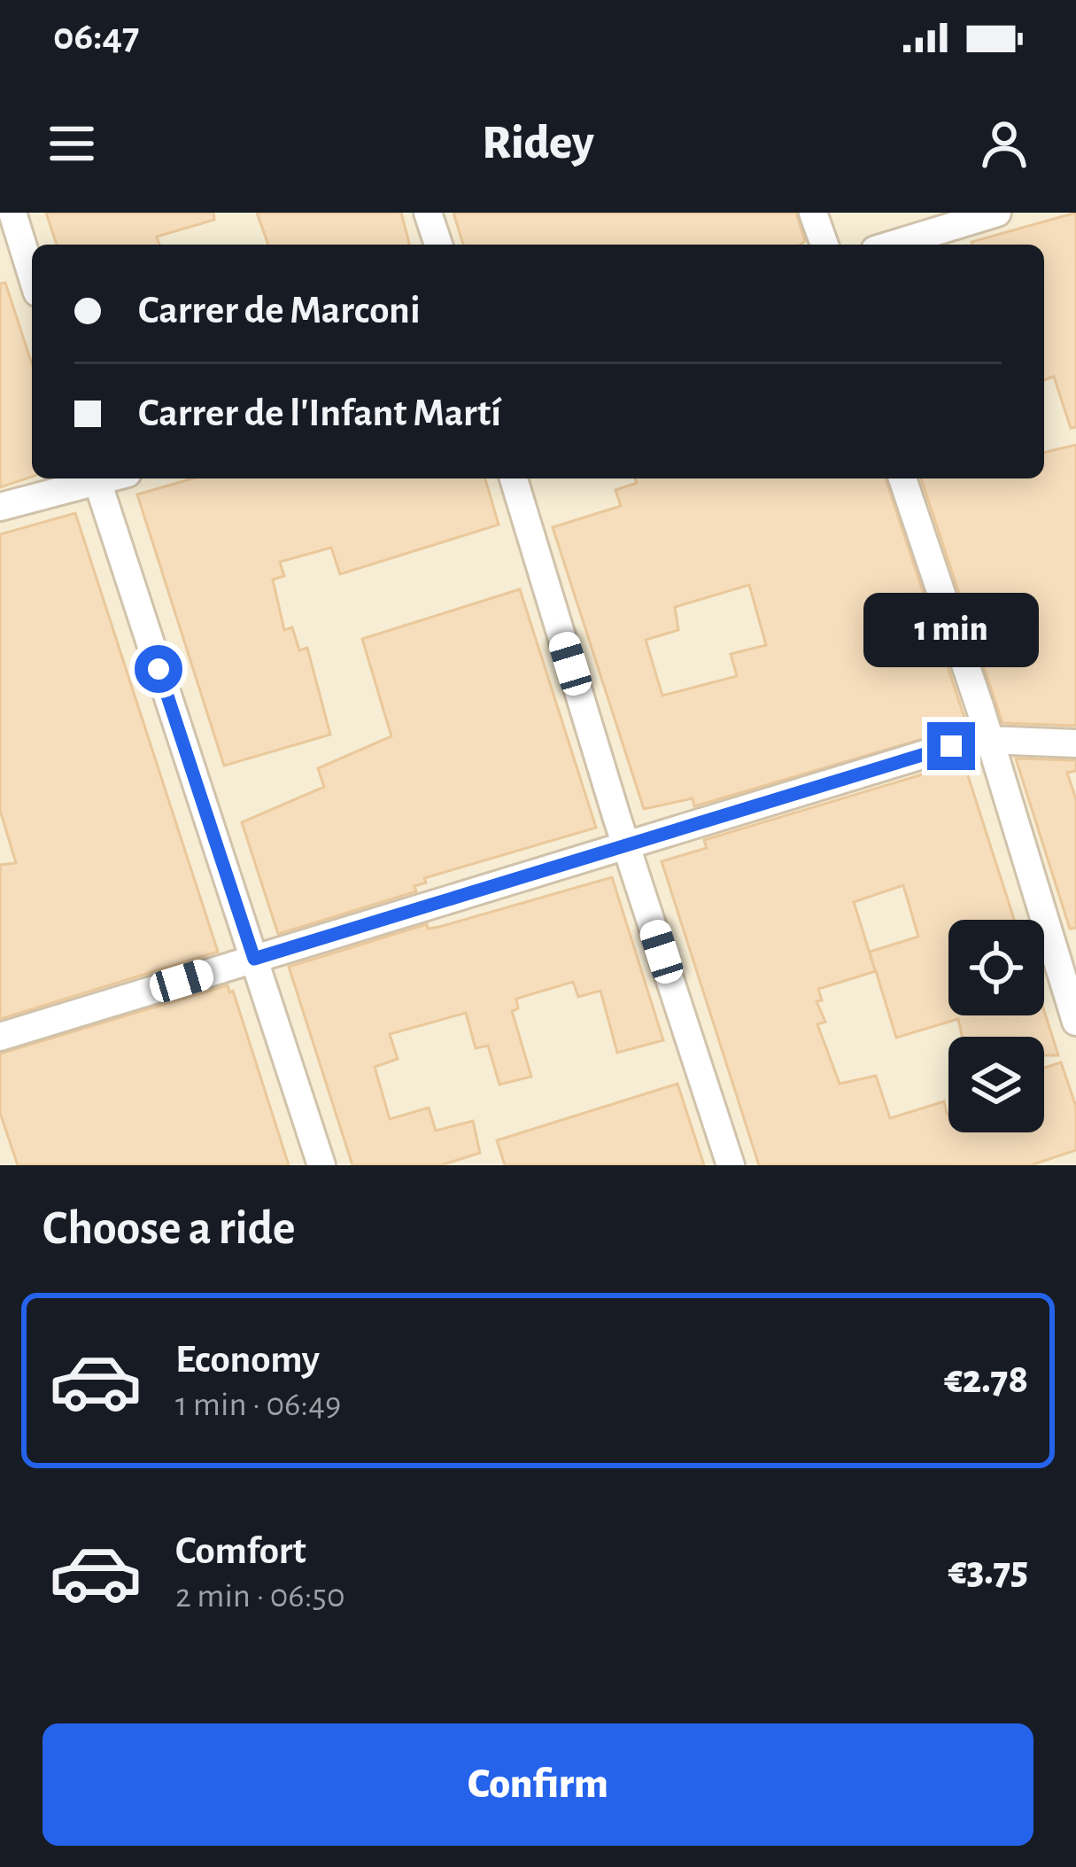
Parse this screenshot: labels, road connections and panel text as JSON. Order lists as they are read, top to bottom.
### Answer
{
  "page": {
    "status": "06:47",
    "header": "Ridey",
    "banner": ["Carrer de Marconi", "Carrer de l'Infant Martí"],
    "bubble": "1 min",
    "heading": "Choose a ride",
    "list": [
      {
        "name": "Economy",
        "note": "1 min · 06:49",
        "value": "€2.78"
      },
      {
        "name": "Comfort",
        "note": "2 min · 06:50",
        "value": "€3.75"
      }
    ],
    "buttons": "Confirm"
  }
}
